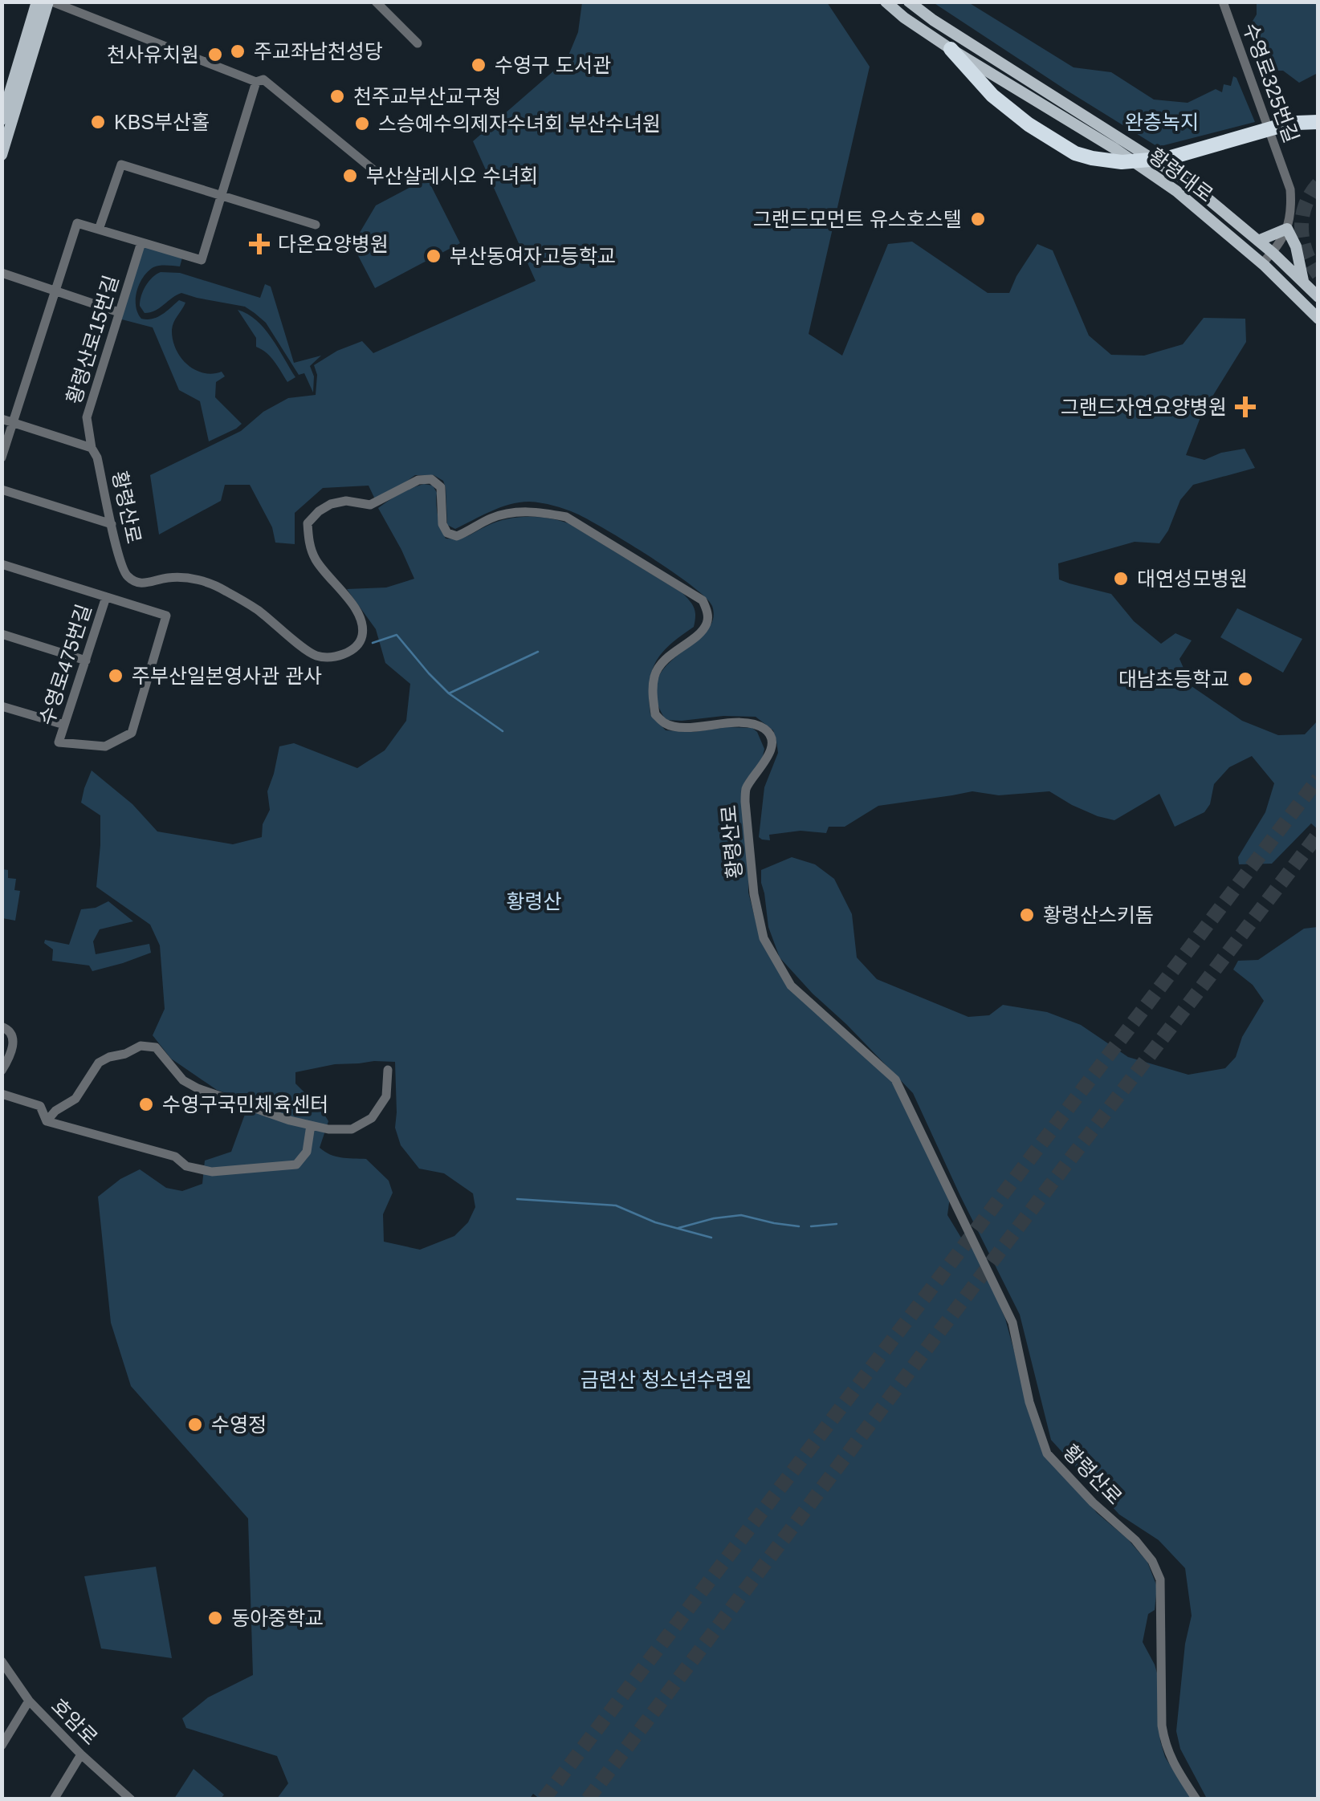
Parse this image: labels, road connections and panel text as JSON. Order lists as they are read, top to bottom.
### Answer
{
  "streets": {
    "main road": ["황령대로"],
    "street": [
      "수영로325번길",
      "황령산로15번길",
      "황령산로",
      "수영로475번길",
      "호암로"
    ]
  },
  "crossings": [
    ["황령산로15번길", "황령산로"]
  ],
  "parks": ["완층녹지", "황령산", "금련산 청소년수련원"],
  "places": {
    "other": [
      "주교좌남천성당",
      "천사유치원",
      "수영구 도서관",
      "천주교부산교구청",
      "KBS부산홀",
      "스승예수의제자수녀회 부산수녀원",
      "부산살레시오 수녀회",
      "그랜드모먼트 유스호스텔",
      "부산동여자고등학교",
      "대연성모병원",
      "주부산일본영사관 관사",
      "대남초등학교",
      "황령산스키돔",
      "수영구국민체육센터",
      "수영정",
      "동아중학교"
    ],
    "health": ["다온요양병원", "그랜드자연요양병원"]
  }
}
